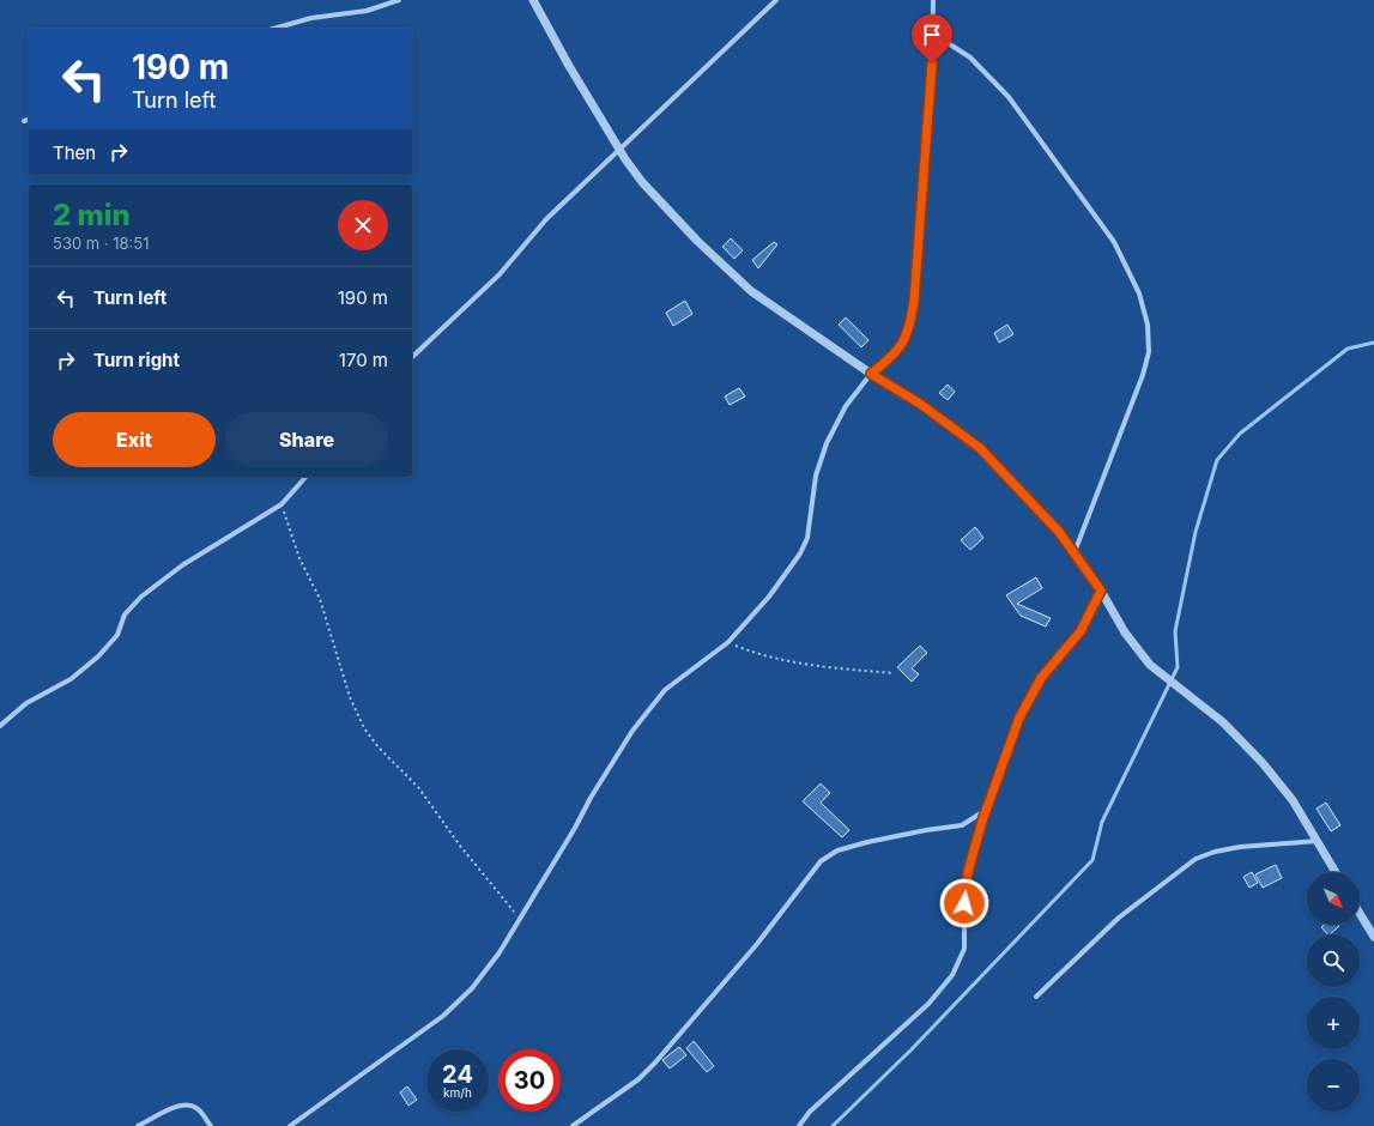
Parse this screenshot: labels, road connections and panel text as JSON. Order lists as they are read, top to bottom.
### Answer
{
  "north": "bottom right",
  "page": {
    "turn": ["190 m", "Turn left"],
    "then": "Then",
    "heading": ["2 min", "530 m · 18:51"],
    "list": [
      {
        "name": "Turn left",
        "value": "190 m"
      },
      {
        "name": "Turn right",
        "value": "170 m"
      }
    ],
    "buttons": ["Exit", "Share"],
    "map_buttons": ["+", "−"],
    "speed": "24 km/h",
    "limit": "30"
  }
}
